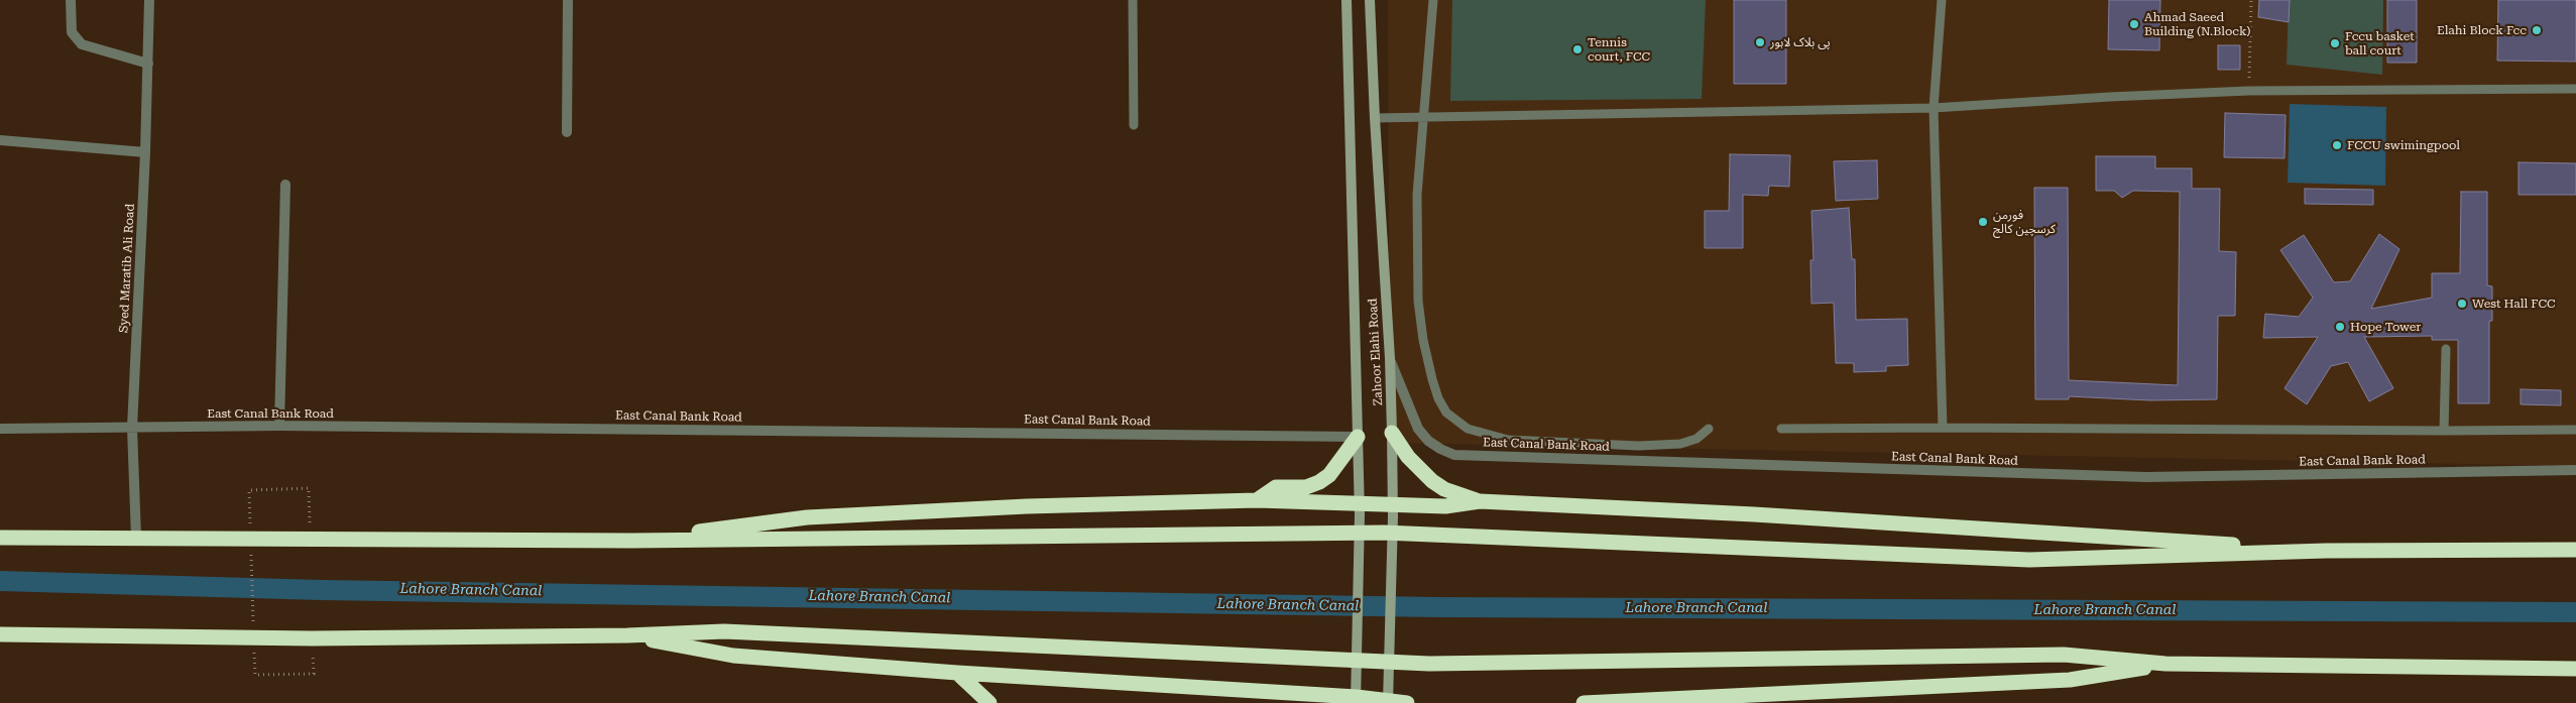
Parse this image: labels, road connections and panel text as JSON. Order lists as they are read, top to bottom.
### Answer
{
  "streets": {
    "main road": ["Zahoor Elahi Road"],
    "street": ["Syed Maratib Ali Road", "East Canal Bank Road"]
  },
  "crossings": [
    ["Syed Maratib Ali Road", "East Canal Bank Road"],
    ["Zahoor Elahi Road", "East Canal Bank Road"]
  ],
  "water": ["Lahore Branch Canal"],
  "places": [
    "Ahmad Saeed Building (N.Block)",
    "Elahi Block Fcc",
    "پی بلاک لاہور",
    "Fccu basket ball court",
    "Tennis court, FCC",
    "FCCU swimingpool",
    "فورمن کرسچین کالج",
    "West Hall FCC",
    "Hope Tower"
  ]
}
